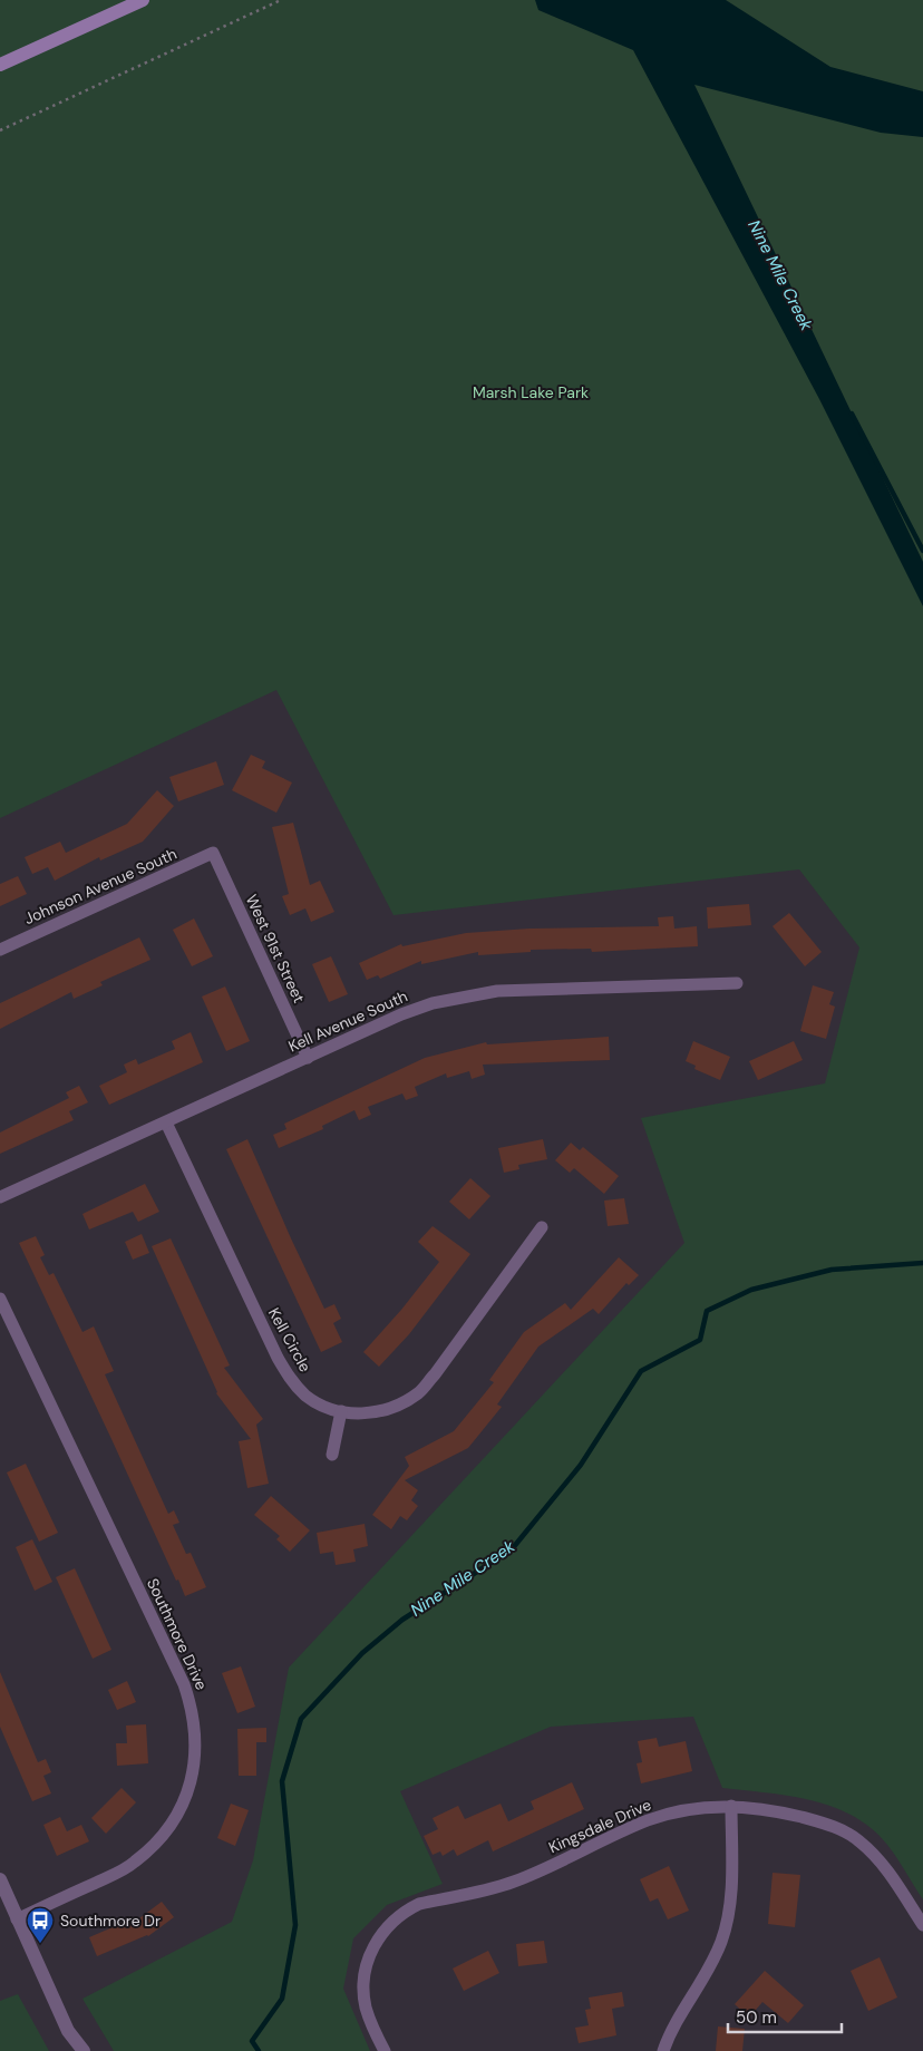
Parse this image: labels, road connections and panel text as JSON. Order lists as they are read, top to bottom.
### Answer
{
  "streets": {
    "street": [
      "Johnson Avenue South",
      "West 91st Street",
      "Kell Avenue South",
      "Kell Circle",
      "Southmore Drive",
      "Kingsdale Drive"
    ]
  },
  "crossings": [
    ["Johnson Avenue South", "West 91st Street"],
    ["West 91st Street", "Kell Avenue South"],
    ["Kell Avenue South", "Kell Circle"]
  ],
  "water": ["Nine Mile Creek"],
  "parks": ["Marsh Lake Park"],
  "places": {
    "bus stop": ["Southmore Dr"]
  },
  "scale_bar": "50 m"
}
